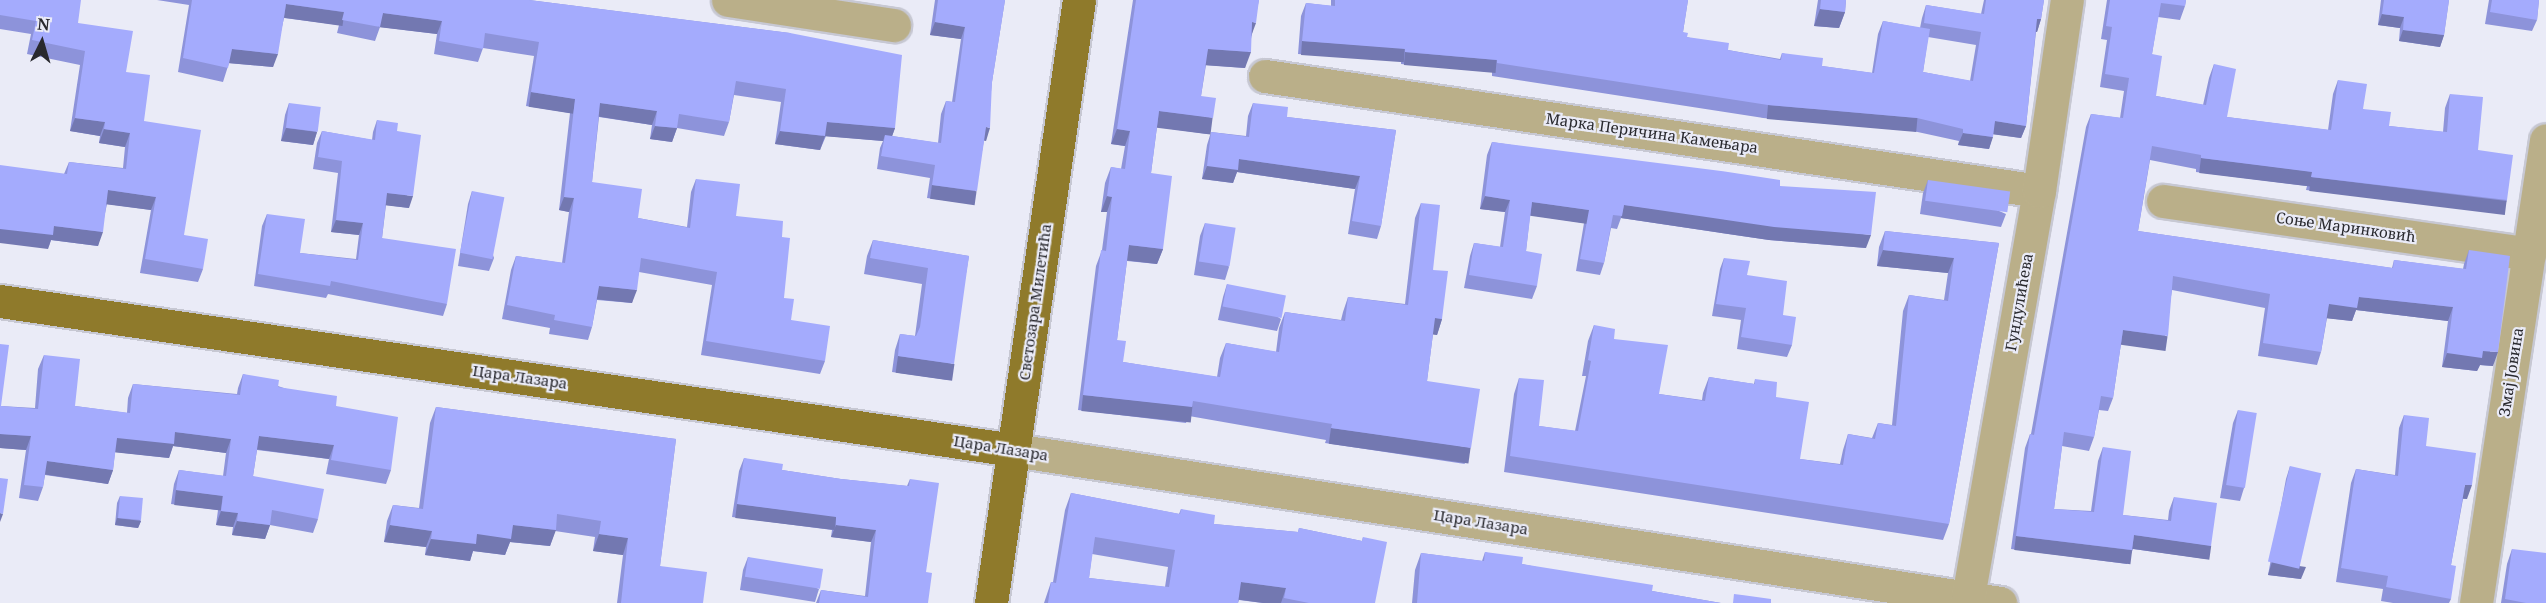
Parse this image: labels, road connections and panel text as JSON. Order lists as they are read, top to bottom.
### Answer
{
  "streets": {
    "main road": ["Светозара Милетића", "Цара Лазара"],
    "street": [
      "Марка Перичина Камењара",
      "Соње Маринковић",
      "Гундулићева",
      "Змај Јовина"
    ]
  },
  "crossings": [
    ["Марка Перичина Камењара", "Гундулићева"],
    ["Соње Маринковић", "Змај Јовина"],
    ["Светозара Милетића", "Цара Лазара"],
    ["Гундулићева", "Цара Лазара"]
  ],
  "north": "top"
}
